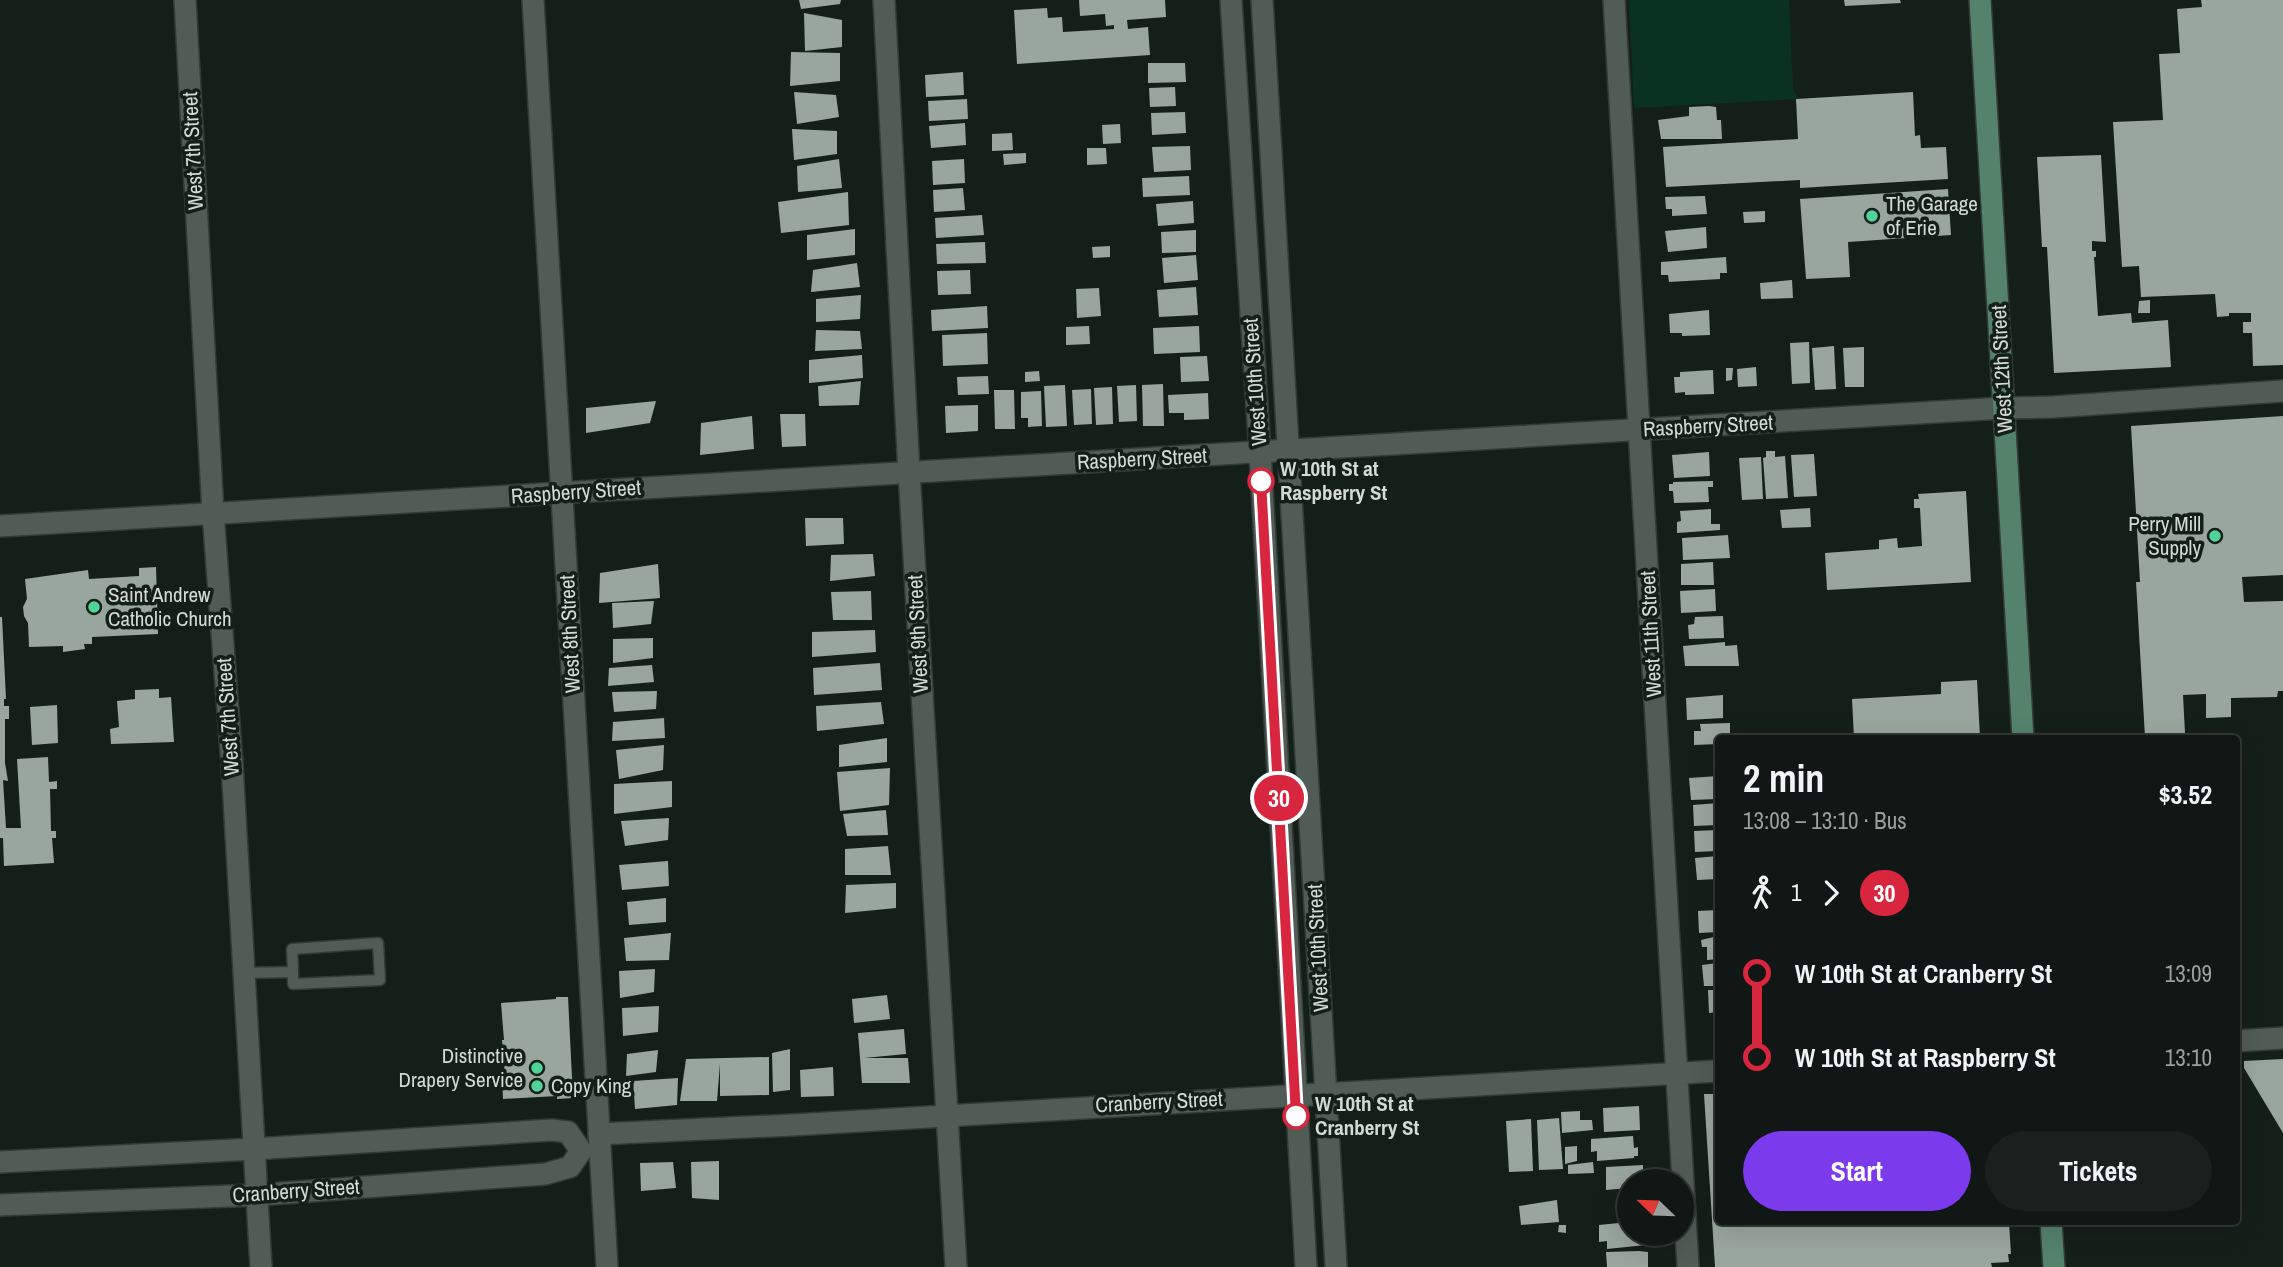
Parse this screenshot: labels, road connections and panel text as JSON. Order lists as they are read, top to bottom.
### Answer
{
  "streets": {
    "main road": ["West 12th Street"],
    "street": [
      "West 7th Street",
      "West 10th Street",
      "Raspberry Street",
      "West 8th Street",
      "West 9th Street",
      "West 11th Street",
      "Cranberry Street"
    ]
  },
  "crossings": [
    ["West 7th Street", "Raspberry Street"],
    ["West 7th Street", "Cranberry Street"],
    ["West 12th Street", "Raspberry Street"],
    ["West 10th Street", "Raspberry Street"],
    ["West 10th Street", "Cranberry Street"],
    ["Raspberry Street", "West 8th Street"],
    ["Raspberry Street", "West 9th Street"],
    ["Raspberry Street", "West 11th Street"],
    ["West 8th Street", "Cranberry Street"],
    ["West 9th Street", "Cranberry Street"],
    ["West 11th Street", "Cranberry Street"]
  ],
  "places": [
    "The Garage of Erie",
    "W 10th St at Raspberry St",
    "Perry Mill Supply",
    "Saint Andrew Catholic Church",
    "Distinctive Drapery Service",
    "Copy King",
    "W 10th St at Cranberry St"
  ],
  "lines": ["bus line 30"],
  "north": "top left",
  "page": {
    "on_map": "30",
    "heading": ["2 min", "13:08 – 13:10 · Bus", "$3.52"],
    "legs": ["1", "30"],
    "list": [
      {
        "name": "W 10th St at Cranberry St",
        "value": "13:09"
      },
      {
        "name": "W 10th St at Raspberry St",
        "value": "13:10"
      }
    ],
    "buttons": ["Start", "Tickets"]
  }
}
